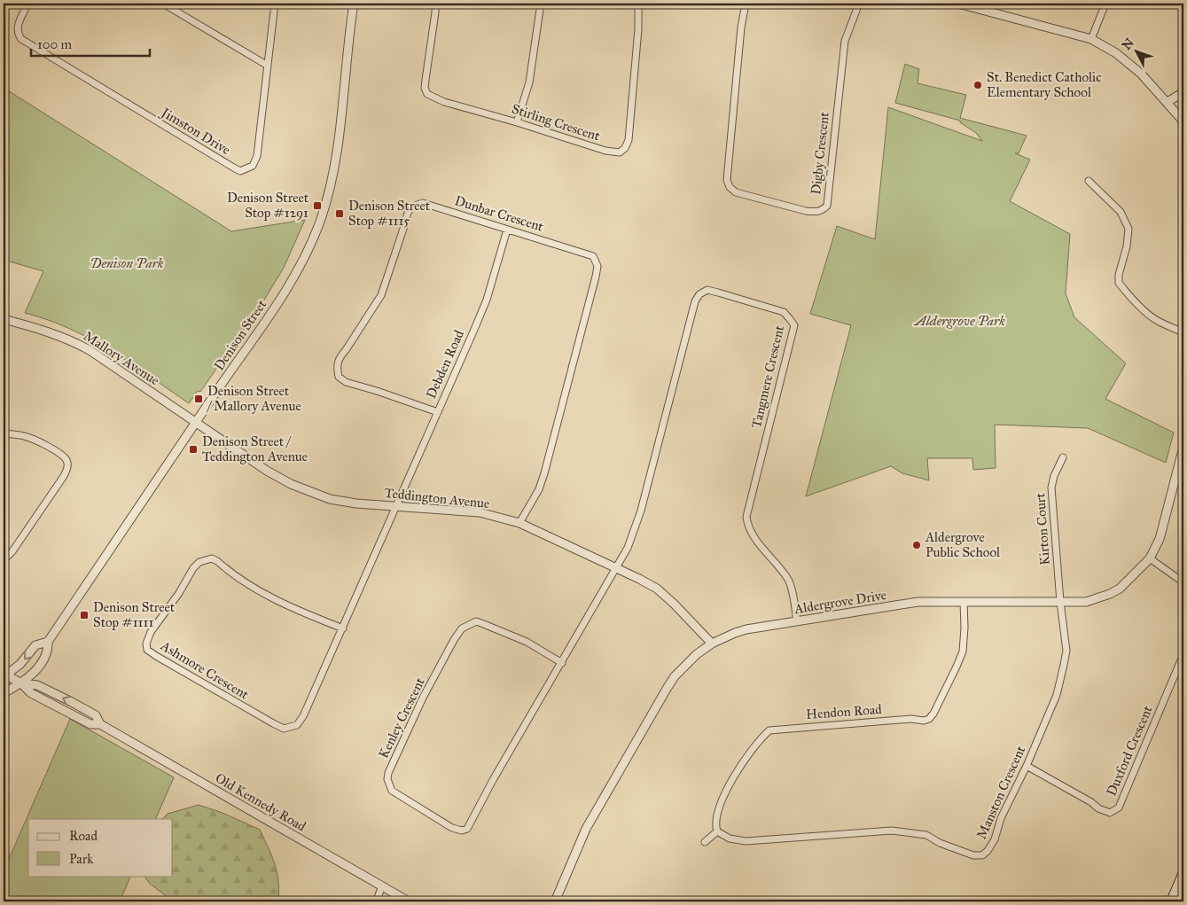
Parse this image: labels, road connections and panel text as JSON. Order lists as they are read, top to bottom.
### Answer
{
  "streets": {
    "street": [
      "Stirling Crescent",
      "Jimston Drive",
      "Digby Crescent",
      "Dunbar Crescent",
      "Denison Street",
      "Mallory Avenue",
      "Debden Road",
      "Tangmere Crescent",
      "Teddington Avenue",
      "Kirton Court",
      "Aldergrove Drive",
      "Ashmore Crescent",
      "Hendon Road",
      "Kenley Crescent",
      "Duxford Crescent",
      "Manston Crescent",
      "Old Kennedy Road"
    ]
  },
  "crossings": [
    ["Dunbar Crescent", "Debden Road"],
    ["Dunbar Crescent", "Teddington Avenue"],
    ["Denison Street", "Mallory Avenue"],
    ["Denison Street", "Teddington Avenue"],
    ["Denison Street", "Old Kennedy Road"],
    ["Mallory Avenue", "Teddington Avenue"],
    ["Debden Road", "Teddington Avenue"],
    ["Debden Road", "Ashmore Crescent"],
    ["Tangmere Crescent", "Teddington Avenue"],
    ["Tangmere Crescent", "Aldergrove Drive"],
    ["Tangmere Crescent", "Kenley Crescent"],
    ["Teddington Avenue", "Aldergrove Drive"],
    ["Teddington Avenue", "Ashmore Crescent"],
    ["Teddington Avenue", "Kenley Crescent"],
    ["Kirton Court", "Aldergrove Drive"],
    ["Kirton Court", "Manston Crescent"],
    ["Aldergrove Drive", "Hendon Road"],
    ["Aldergrove Drive", "Manston Crescent"],
    ["Hendon Road", "Manston Crescent"],
    ["Duxford Crescent", "Manston Crescent"]
  ],
  "parks": ["Denison Park", "Aldergrove Park"],
  "places": {
    "other": ["St. Benedict Catholic Elementary School", "Aldergrove Public School"],
    "transit": [
      "Denison Street Stop #1291",
      "Denison Street Stop #1115",
      "Denison Street / Mallory Avenue",
      "Denison Street / Teddington Avenue",
      "Denison Street Stop #1111"
    ]
  },
  "legend": ["Road", "Park"],
  "scale_bar": "100 m",
  "north": "top left"
}
